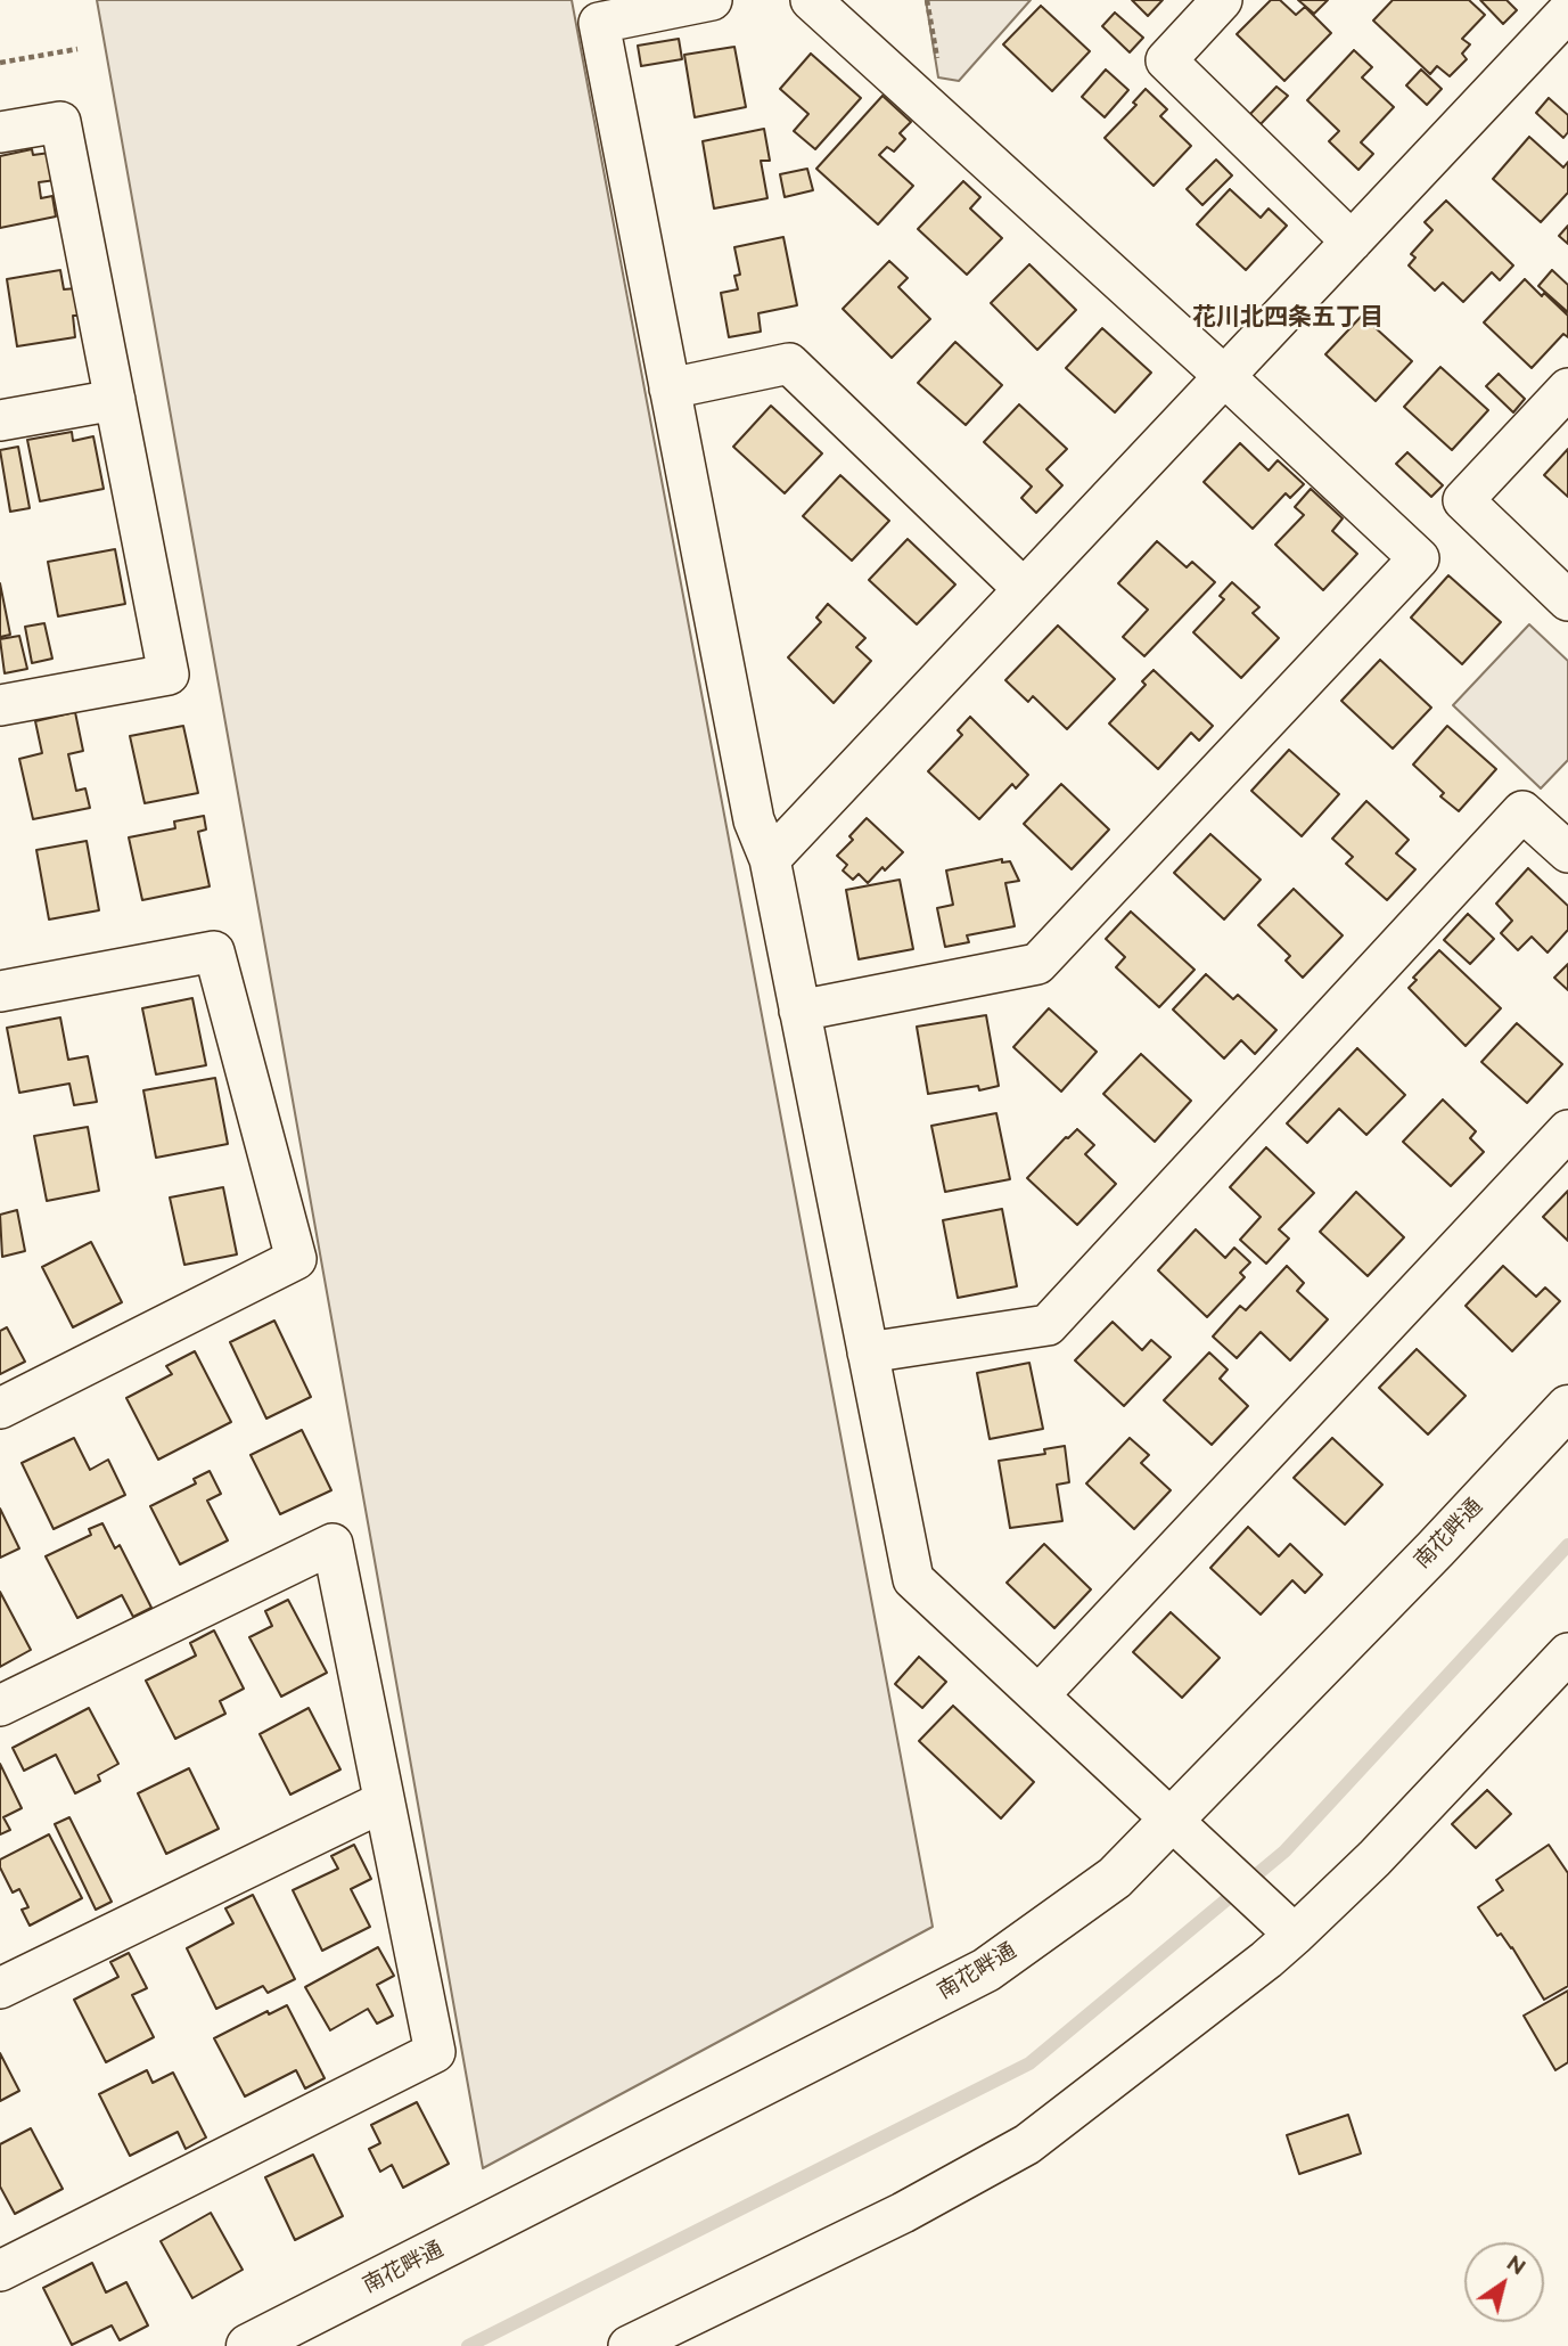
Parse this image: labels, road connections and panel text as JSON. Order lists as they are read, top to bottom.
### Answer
{
  "streets": {
    "street": ["南花畔通"]
  },
  "districts": ["花川北四条五丁目"],
  "north": "top right"
}
